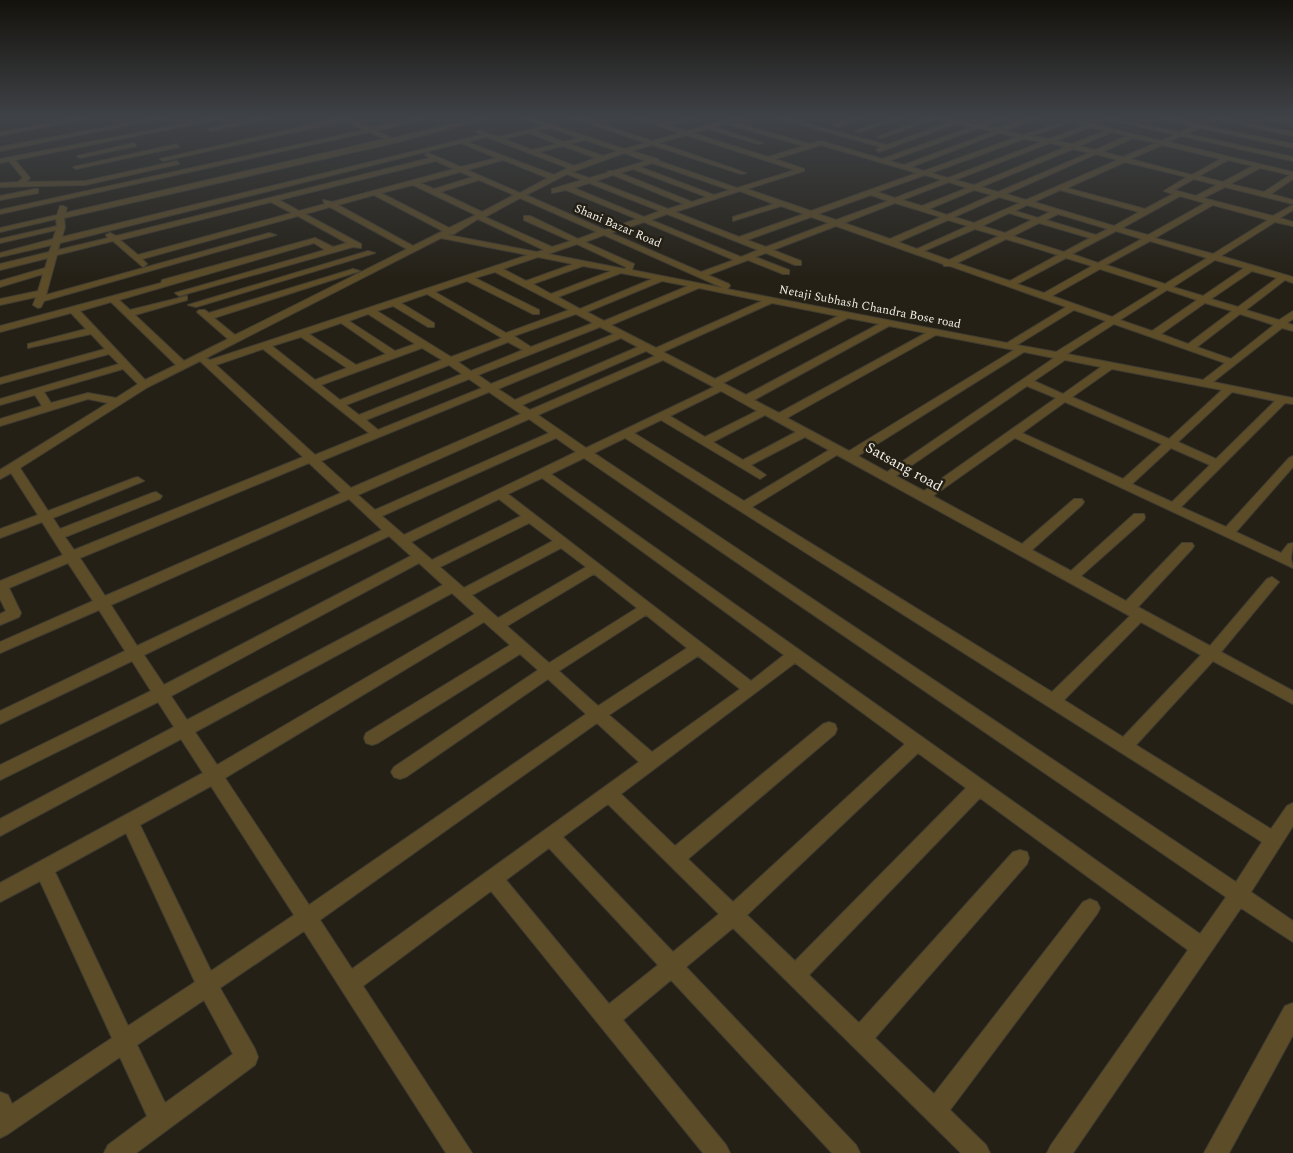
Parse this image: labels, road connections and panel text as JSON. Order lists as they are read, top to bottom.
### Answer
{
  "streets": {
    "street": ["Shani Bazar Road", "Netaji Subhash Chandra Bose road", "Satsang road"]
  },
  "crossings": [
    ["Shani Bazar Road", "Netaji Subhash Chandra Bose road"]
  ]
}
